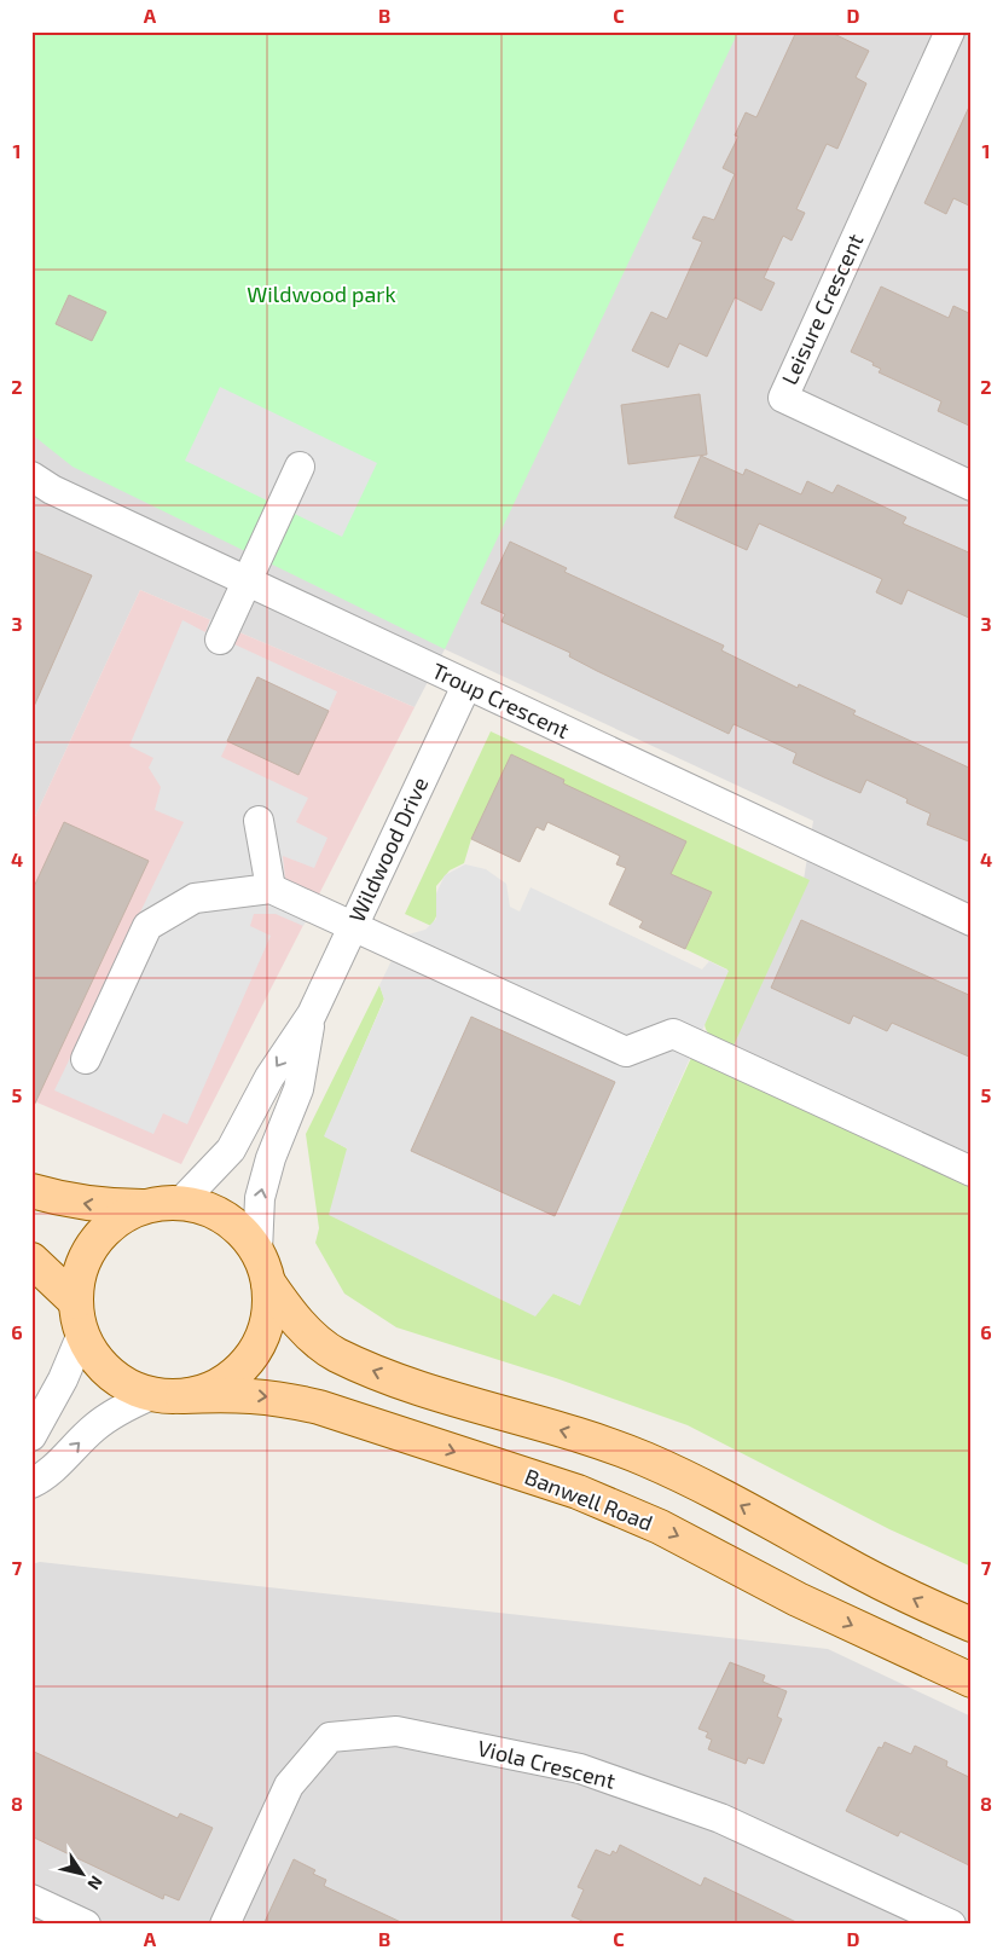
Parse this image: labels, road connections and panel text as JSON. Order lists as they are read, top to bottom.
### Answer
{
  "streets": {
    "main road": ["Banwell Road"],
    "street": [
      "Leisure Crescent",
      "Troup Crescent",
      "Wildwood Drive",
      "Viola Crescent"
    ]
  },
  "crossings": [
    ["Troup Crescent", "Wildwood Drive"],
    ["Wildwood Drive", "Banwell Road"]
  ],
  "parks": ["Wildwood park"],
  "north": "bottom right",
  "grid": {
    "columns": [
      "A",
      "B",
      "C",
      "D"
    ],
    "rows": [
      "1",
      "2",
      "3",
      "4",
      "5",
      "6",
      "7",
      "8"
    ]
  }
}
